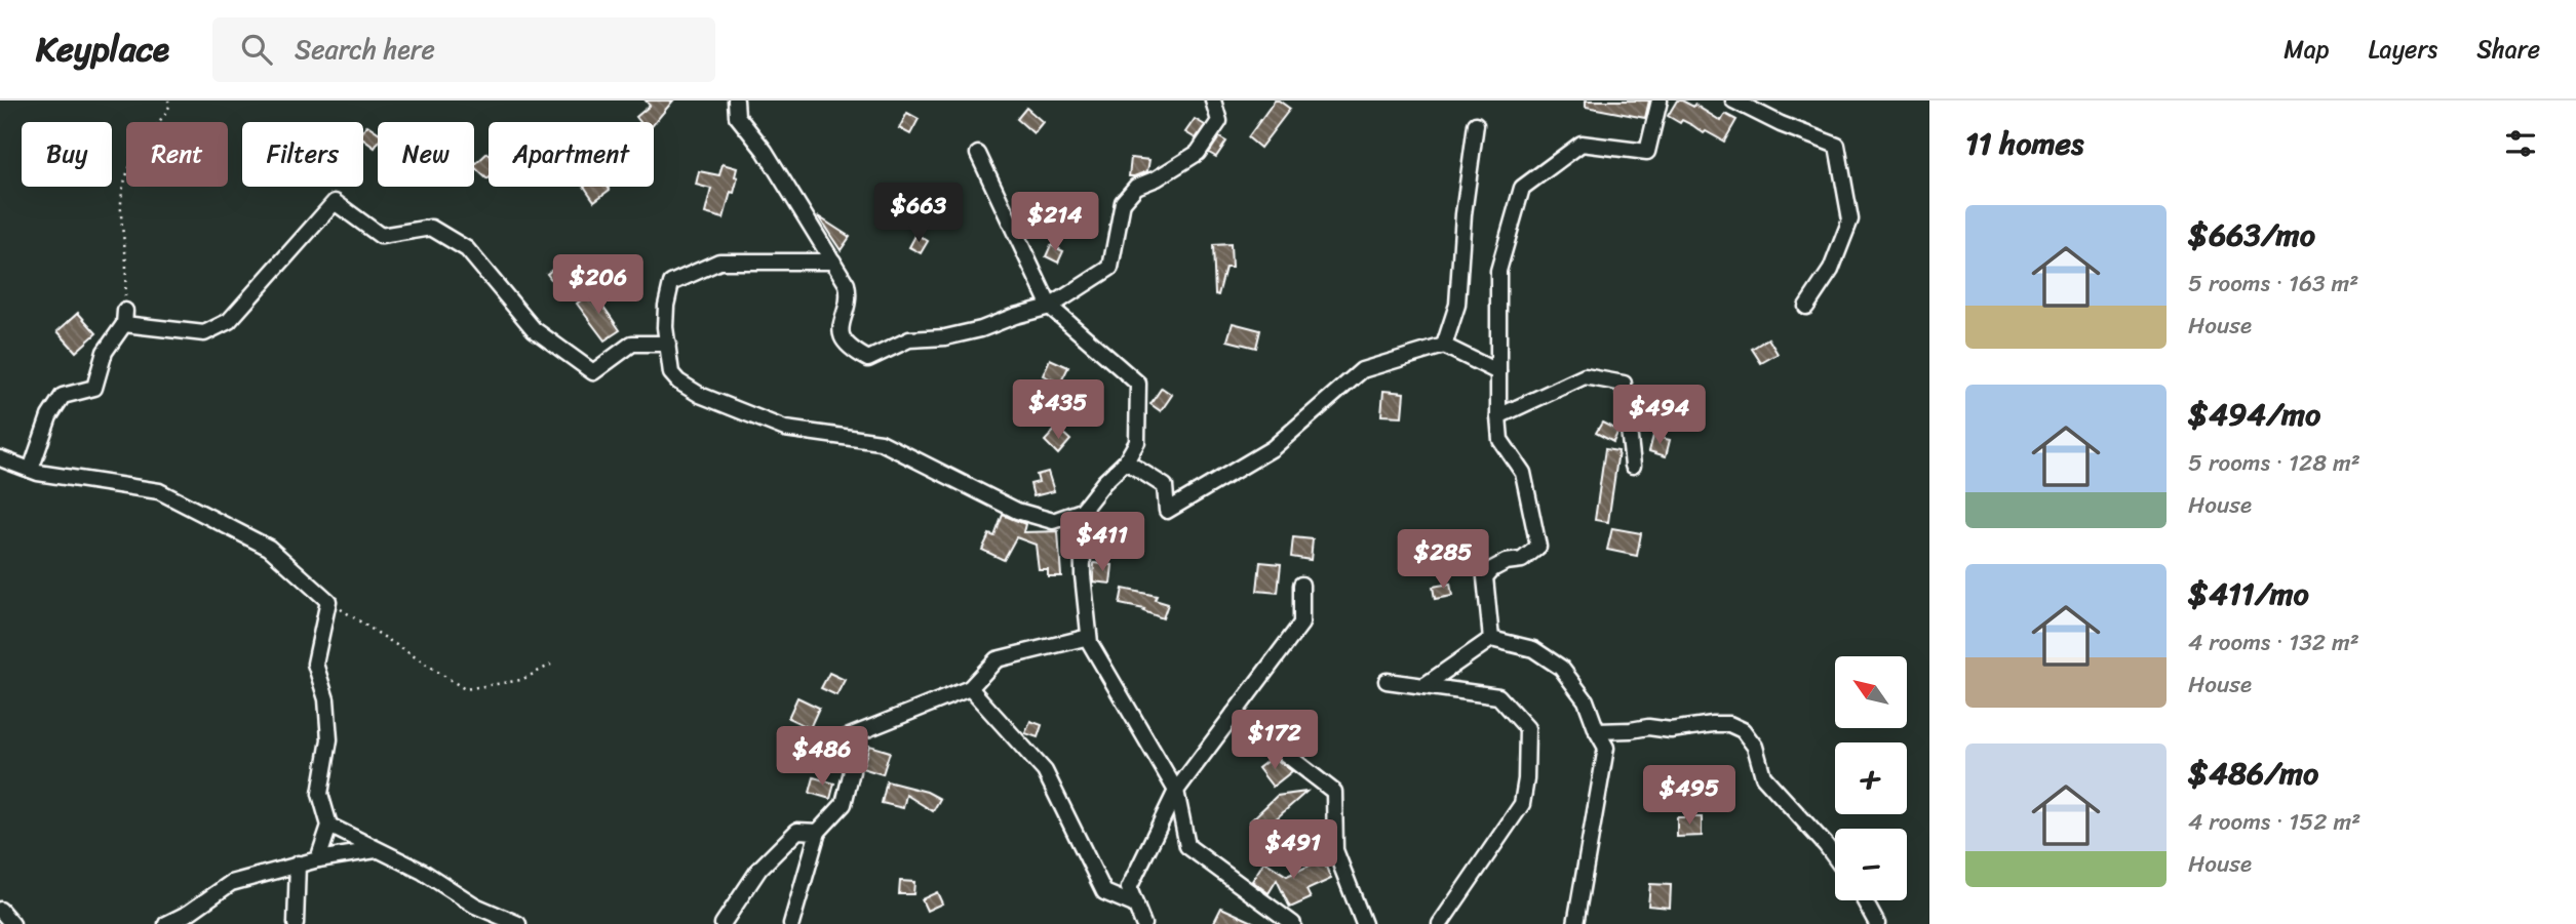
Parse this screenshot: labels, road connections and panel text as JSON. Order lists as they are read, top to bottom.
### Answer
{
  "north": "top left",
  "page": {
    "header": "Keyplace",
    "search": "Search here",
    "nav": ["Map", "Layers", "Share"],
    "heading": "11 homes",
    "chip": [
      "Buy",
      "Rent",
      "Filters",
      "New",
      "Apartment"
    ],
    "price": [
      "$663",
      "$214",
      "$206",
      "$435",
      "$494",
      "$411",
      "$285",
      "$172",
      "$486",
      "$495",
      "$491"
    ],
    "list": [
      {
        "name": "$663/mo",
        "note": "5 rooms · 163 m² · House"
      },
      {
        "name": "$494/mo",
        "note": "5 rooms · 128 m² · House"
      },
      {
        "name": "$411/mo",
        "note": "4 rooms · 132 m² · House"
      },
      {
        "name": "$486/mo",
        "note": "4 rooms · 152 m² · House"
      }
    ],
    "map_buttons": ["+", "−"]
  }
}
